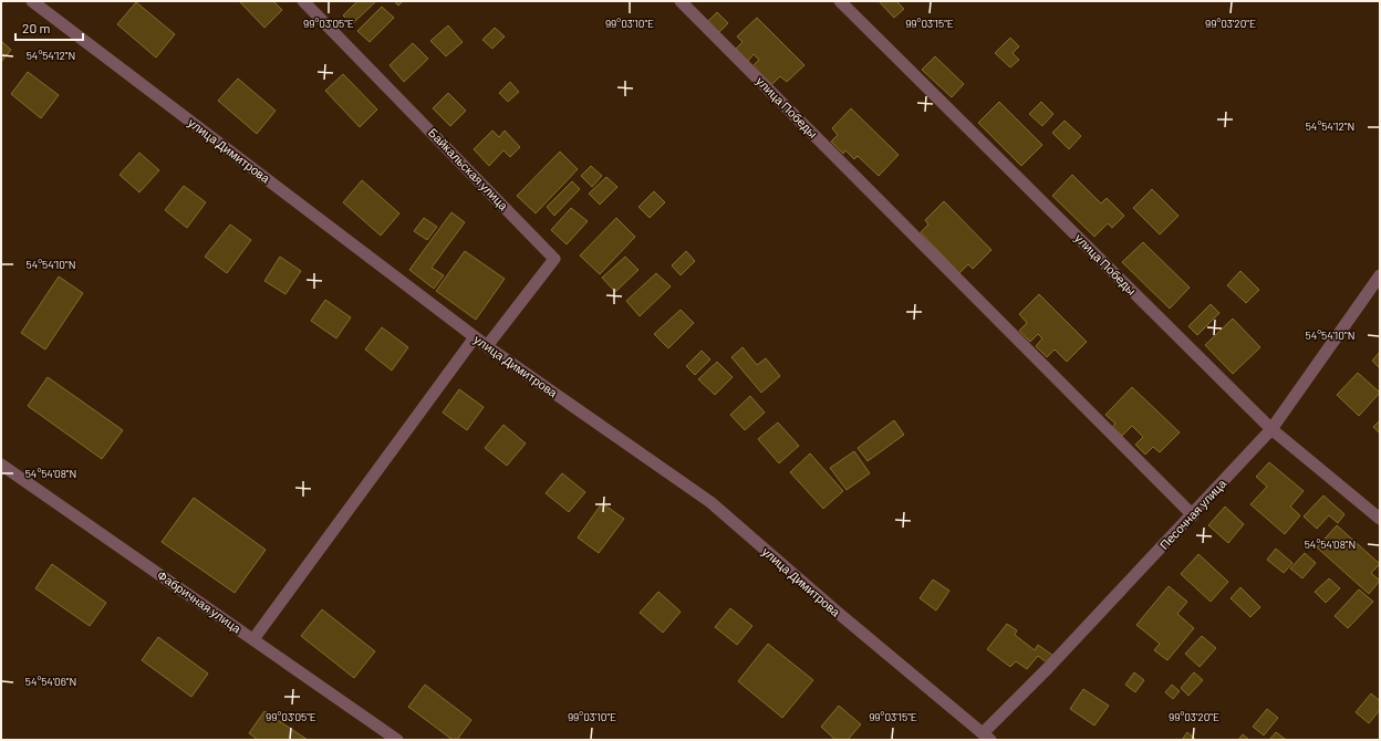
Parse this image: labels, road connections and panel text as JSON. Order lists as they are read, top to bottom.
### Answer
{
  "streets": {
    "street": [
      "улица Победы",
      "улица Димитрова",
      "Байкальская улица",
      "Песочная улица",
      "Фабричная улица"
    ]
  },
  "crossings": [
    ["улица Победы", "Песочная улица"],
    ["улица Димитрова", "Байкальская улица"],
    ["улица Димитрова", "Песочная улица"]
  ],
  "scale_bar": "20 m",
  "coordinates": [
    "99°03'05\"E",
    "99°03'10\"E",
    "99°03'15\"E",
    "99°03'20\"E",
    "54°54'12\"N",
    "54°54'10\"N",
    "54°54'08\"N",
    "54°54'06\"N"
  ]
}
